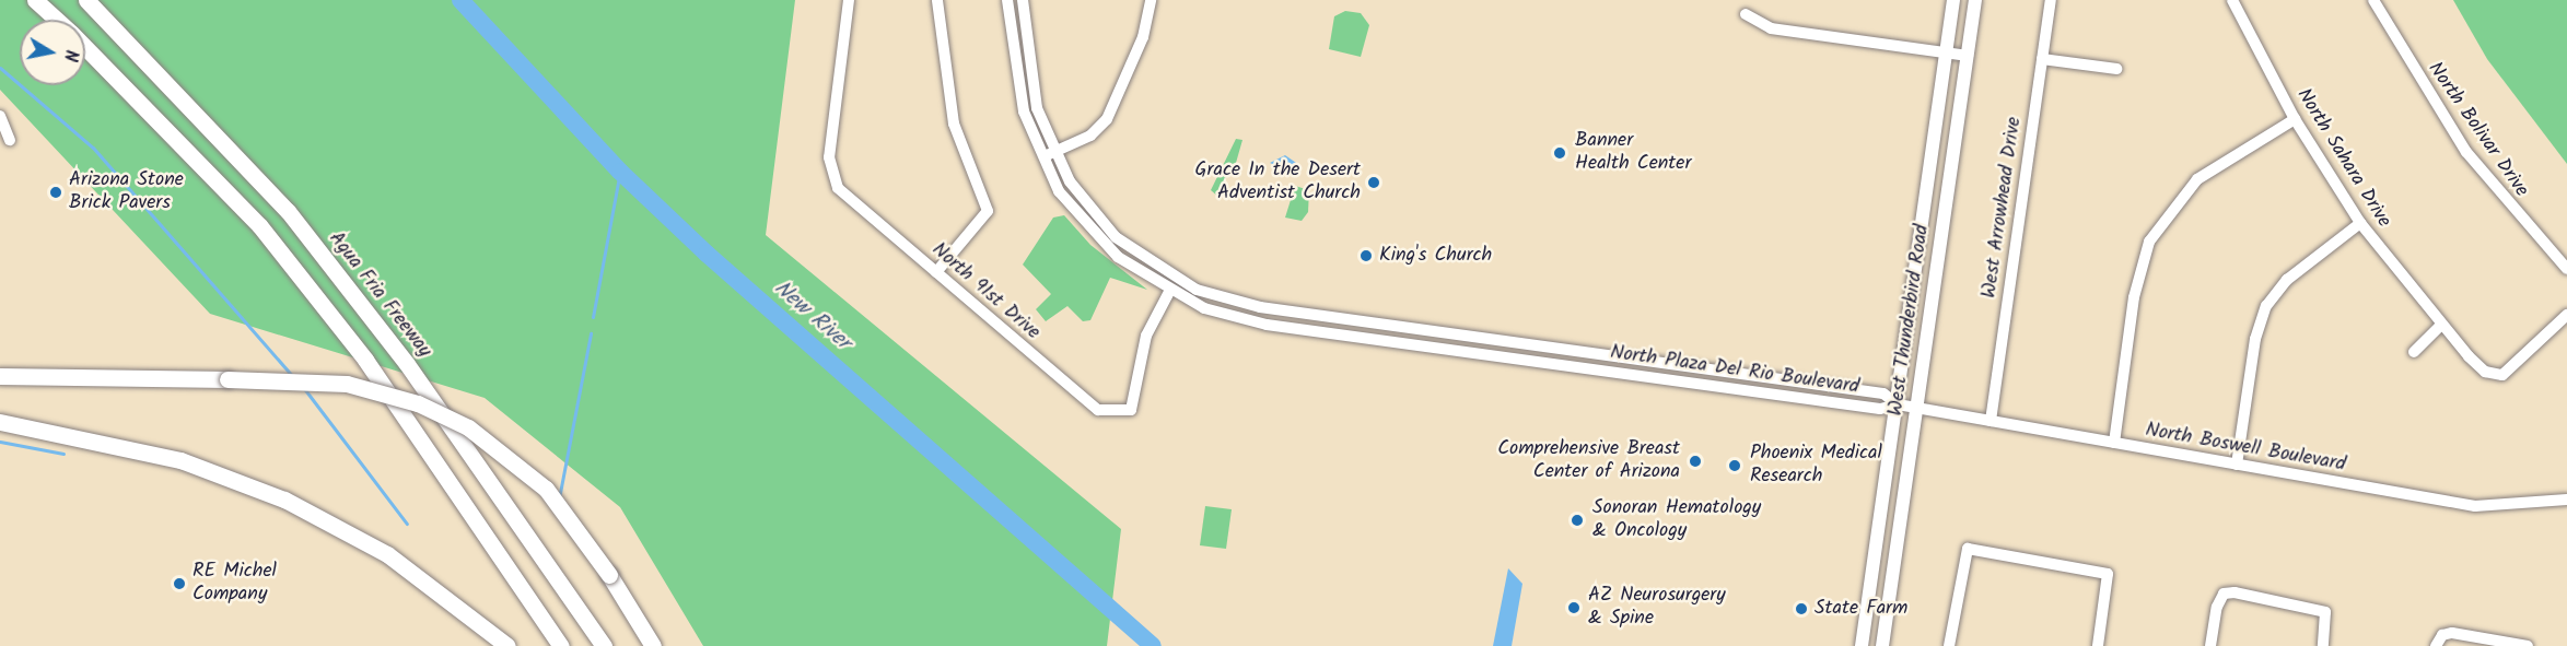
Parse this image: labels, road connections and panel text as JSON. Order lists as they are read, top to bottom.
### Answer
{
  "streets": {
    "highway": ["Agua Fria Freeway"],
    "main road": ["West Thunderbird Road"],
    "street": [
      "North Bolivar Drive",
      "North Sahara Drive",
      "West Arrowhead Drive",
      "North 91st Drive",
      "North Plaza Del Rio Boulevard",
      "North Boswell Boulevard"
    ]
  },
  "crossings": [
    ["West Arrowhead Drive", "North Boswell Boulevard"],
    ["North 91st Drive", "North Plaza Del Rio Boulevard"],
    ["West Thunderbird Road", "North Plaza Del Rio Boulevard"],
    ["West Thunderbird Road", "North Boswell Boulevard"]
  ],
  "water": ["New River"],
  "places": [
    "Banner Health Center",
    "Grace In the Desert Adventist Church",
    "Arizona Stone Brick Pavers",
    "King's Church",
    "Comprehensive Breast Center of Arizona",
    "Phoenix Medical Research",
    "Sonoran Hematology & Oncology",
    "RE Michel Company",
    "AZ Neurosurgery & Spine",
    "State Farm"
  ],
  "north": "right"
}
